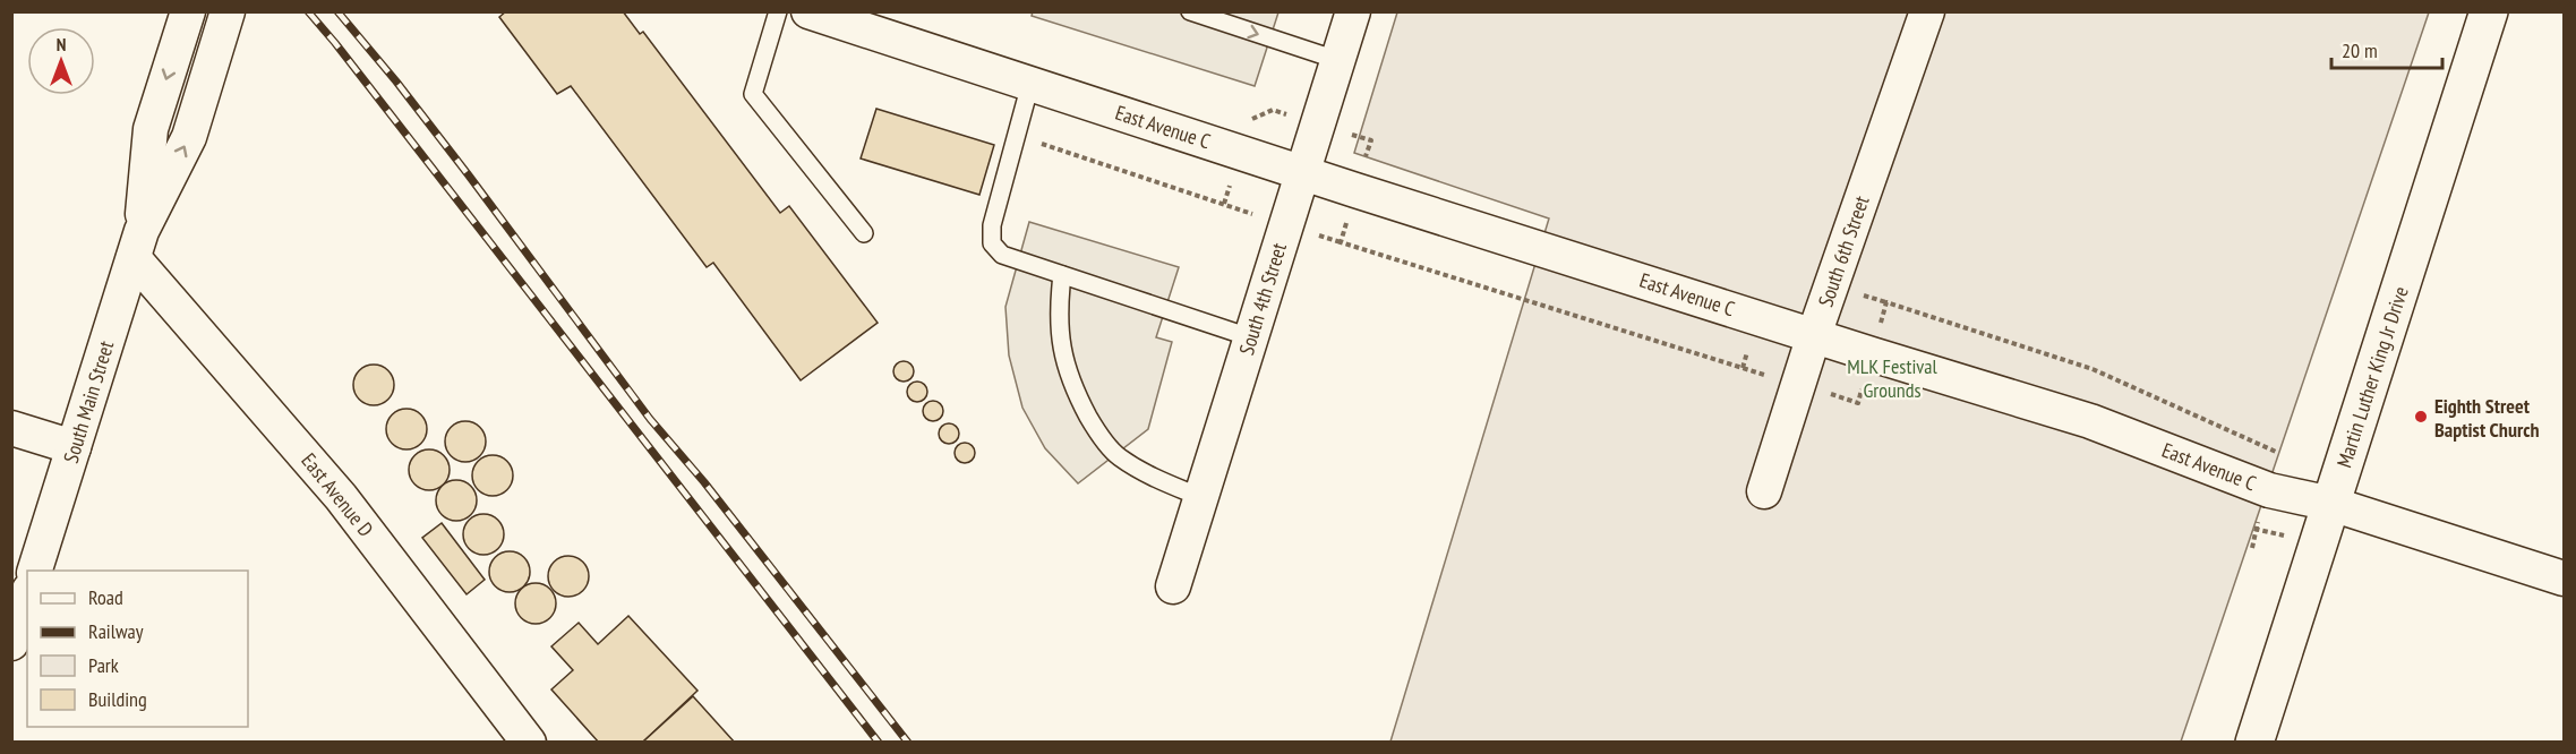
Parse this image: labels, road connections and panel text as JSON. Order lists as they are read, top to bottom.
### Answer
{
  "streets": {
    "main road": ["Martin Luther King Jr Drive"],
    "street": [
      "East Avenue C",
      "South 6th Street",
      "South 4th Street",
      "South Main Street",
      "East Avenue D"
    ]
  },
  "crossings": [
    ["East Avenue C", "South 6th Street"],
    ["East Avenue C", "South 4th Street"],
    ["East Avenue C", "Martin Luther King Jr Drive"],
    ["South Main Street", "East Avenue D"]
  ],
  "parks": ["MLK Festival Grounds"],
  "places": ["Eighth Street Baptist Church"],
  "legend": [
    "Road",
    "Railway",
    "Park",
    "Building"
  ],
  "scale_bar": "20 m",
  "north": "top"
}
